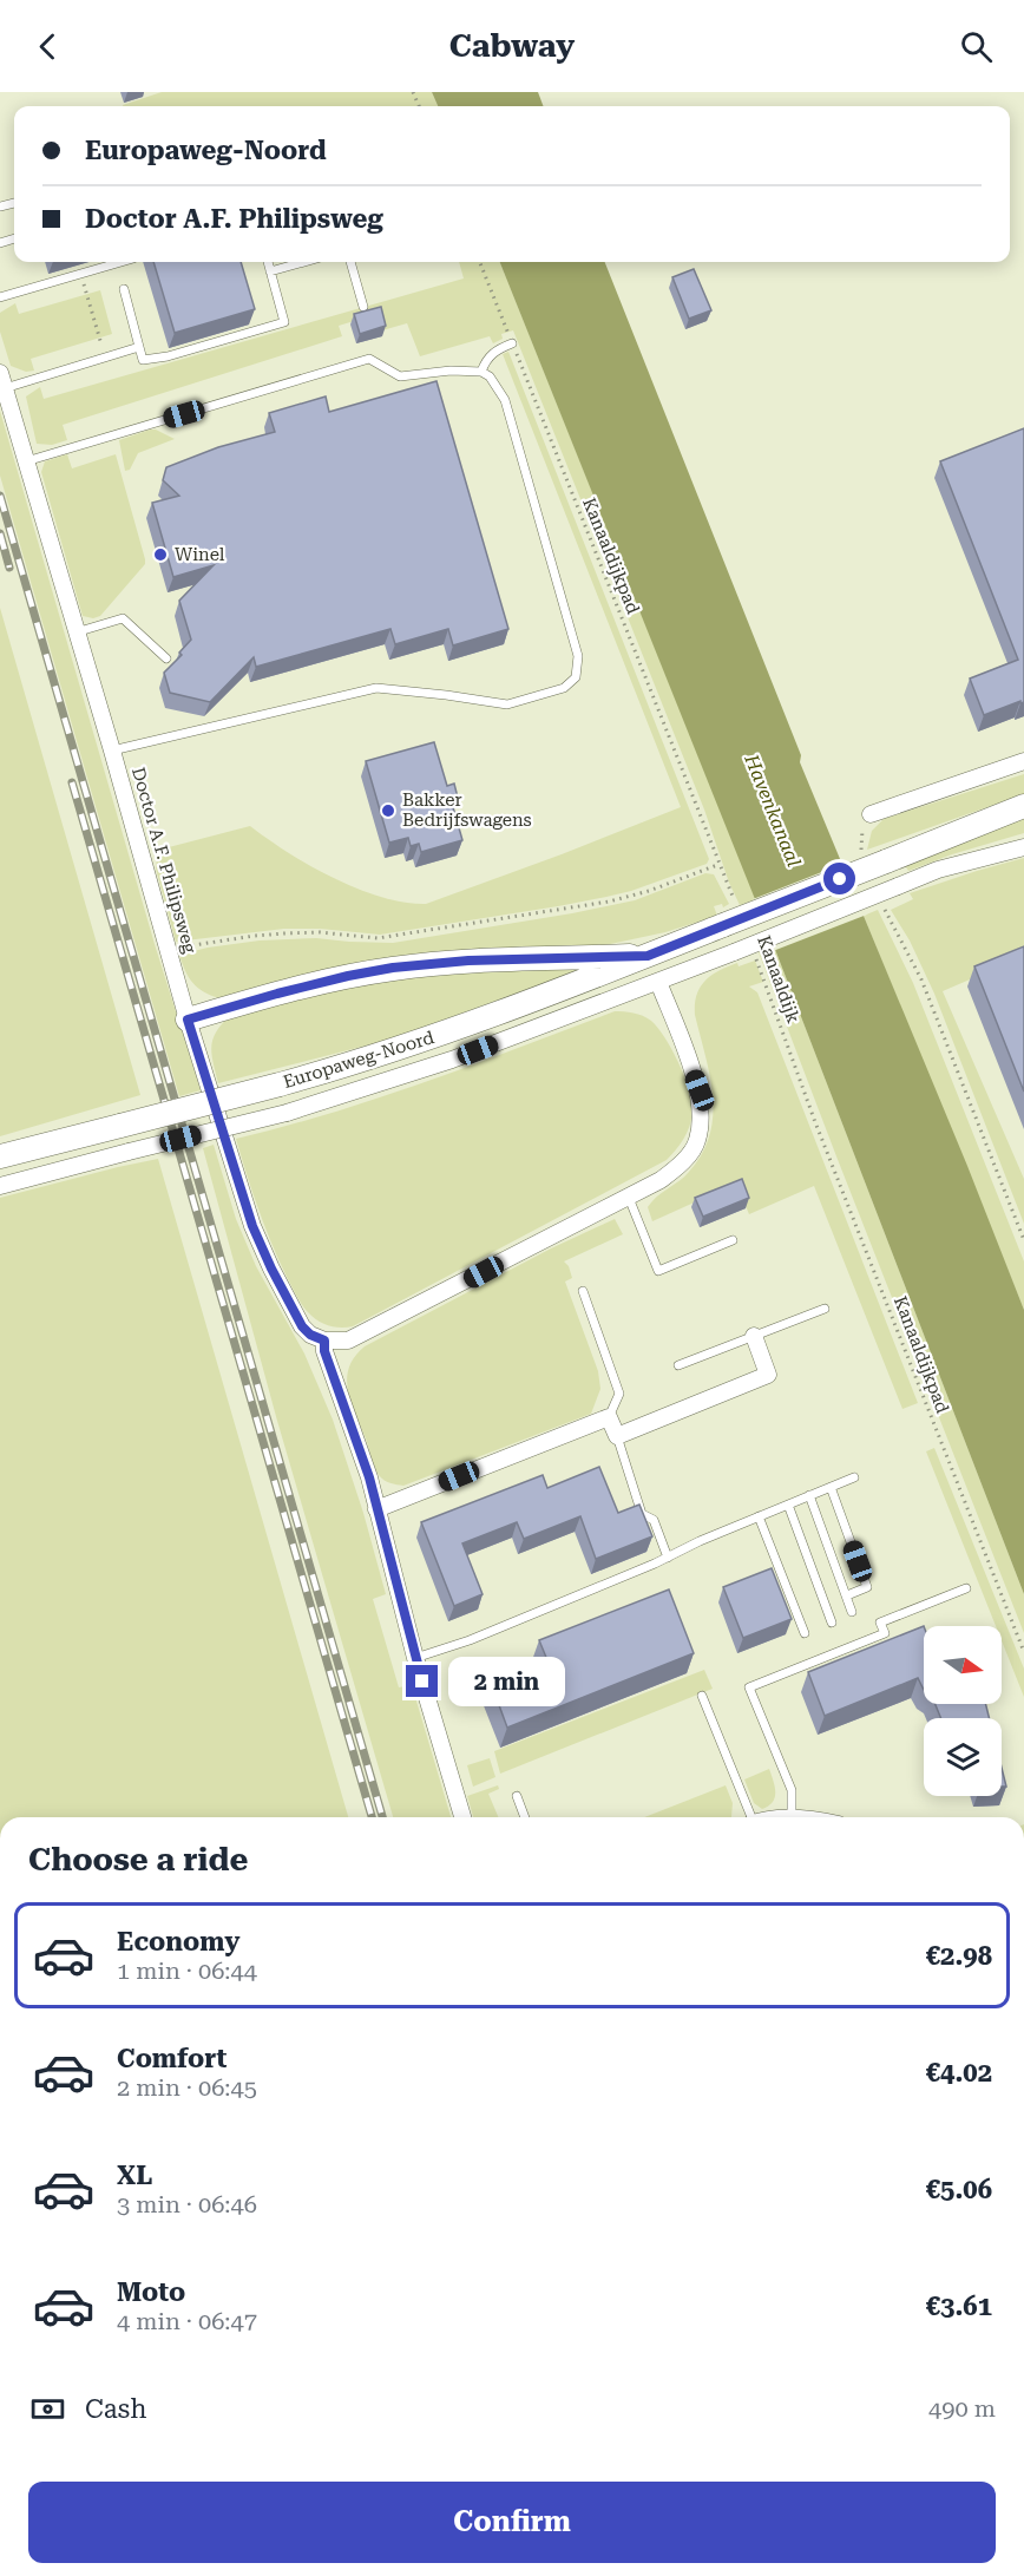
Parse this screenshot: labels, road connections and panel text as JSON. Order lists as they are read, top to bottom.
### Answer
{
  "streets": {
    "main road": ["Europaweg-Noord"],
    "street": ["Doctor A.F. Philipsweg"],
    "path": ["Kanaaldijkpad", "Kanaaldijk"]
  },
  "crossings": [
    ["Kanaaldijkpad", "Kanaaldijk"]
  ],
  "water": ["Havenkanaal"],
  "places": ["Winel", "Bakker Bedrijfswagens"],
  "north": "right",
  "page": {
    "header": "Cabway",
    "banner": ["Europaweg-Noord", "Doctor A.F. Philipsweg"],
    "bubble": "2 min",
    "heading": "Choose a ride",
    "list": [
      {
        "name": "Economy",
        "note": "1 min · 06:44",
        "value": "€2.98"
      },
      {
        "name": "Comfort",
        "note": "2 min · 06:45",
        "value": "€4.02"
      },
      {
        "name": "XL",
        "note": "3 min · 06:46",
        "value": "€5.06"
      },
      {
        "name": "Moto",
        "note": "4 min · 06:47",
        "value": "€3.61"
      }
    ],
    "pay": ["Cash", "490 m"],
    "buttons": "Confirm"
  }
}
